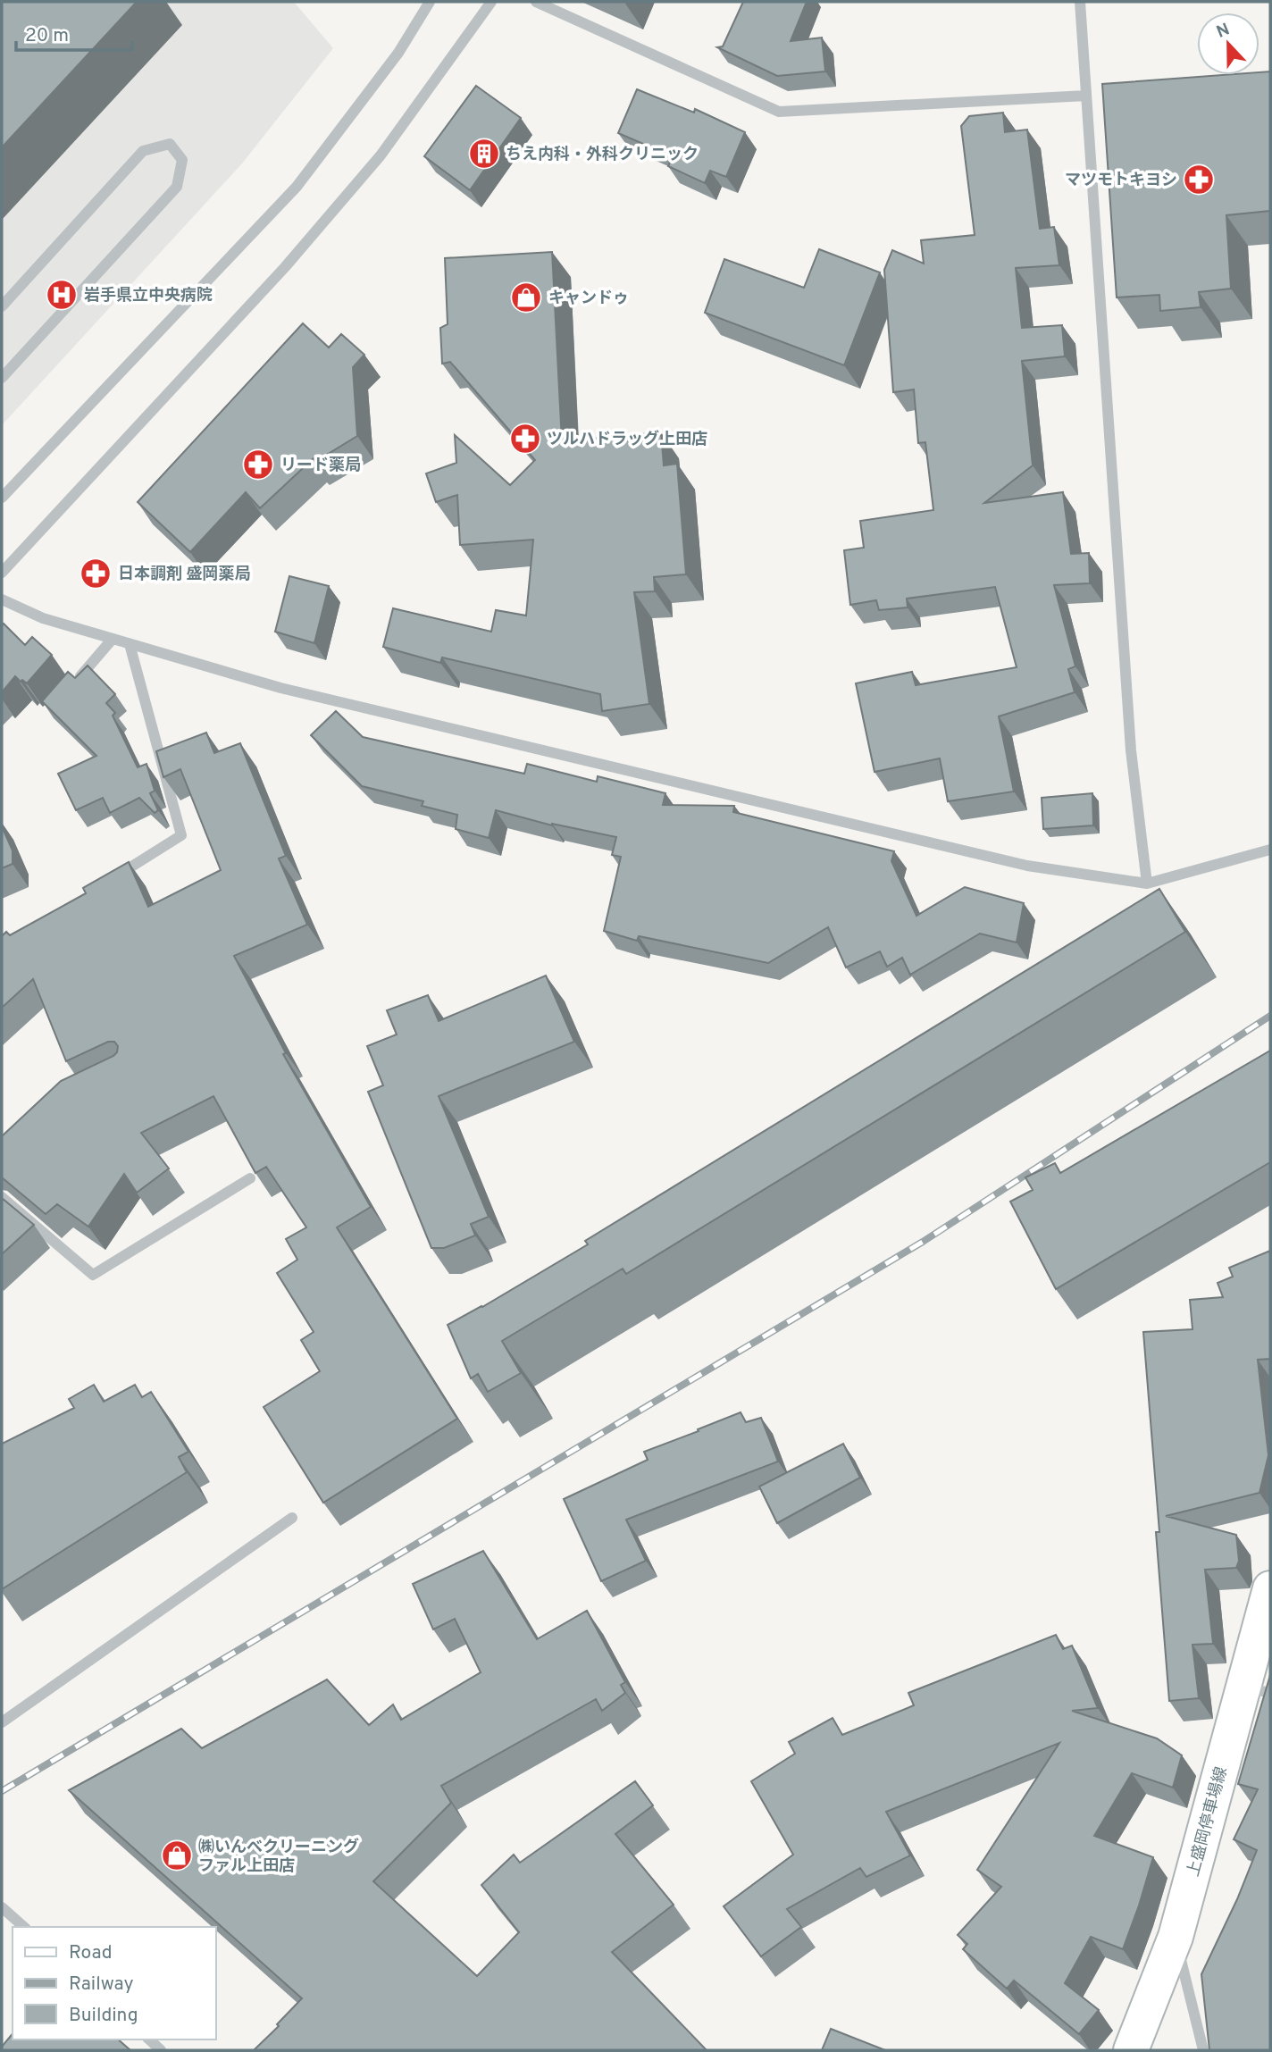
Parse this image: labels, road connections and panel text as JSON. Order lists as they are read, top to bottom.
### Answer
{
  "streets": {
    "main road": ["上盛岡停車場線"]
  },
  "places": {
    "building": ["ちえ内科・外科クリニック"],
    "pharmacy": [
      "マツモトキヨシ",
      "ツルハドラッグ上田店",
      "リード薬局",
      "日本調剤 盛岡薬局"
    ],
    "hospital": ["岩手県立中央病院"],
    "shop": ["キャンドゥ", "㈱いんべクリーニング ファル上田店"]
  },
  "legend": ["Road", "Railway", "Building"],
  "scale_bar": "20 m",
  "north": "top"
}
